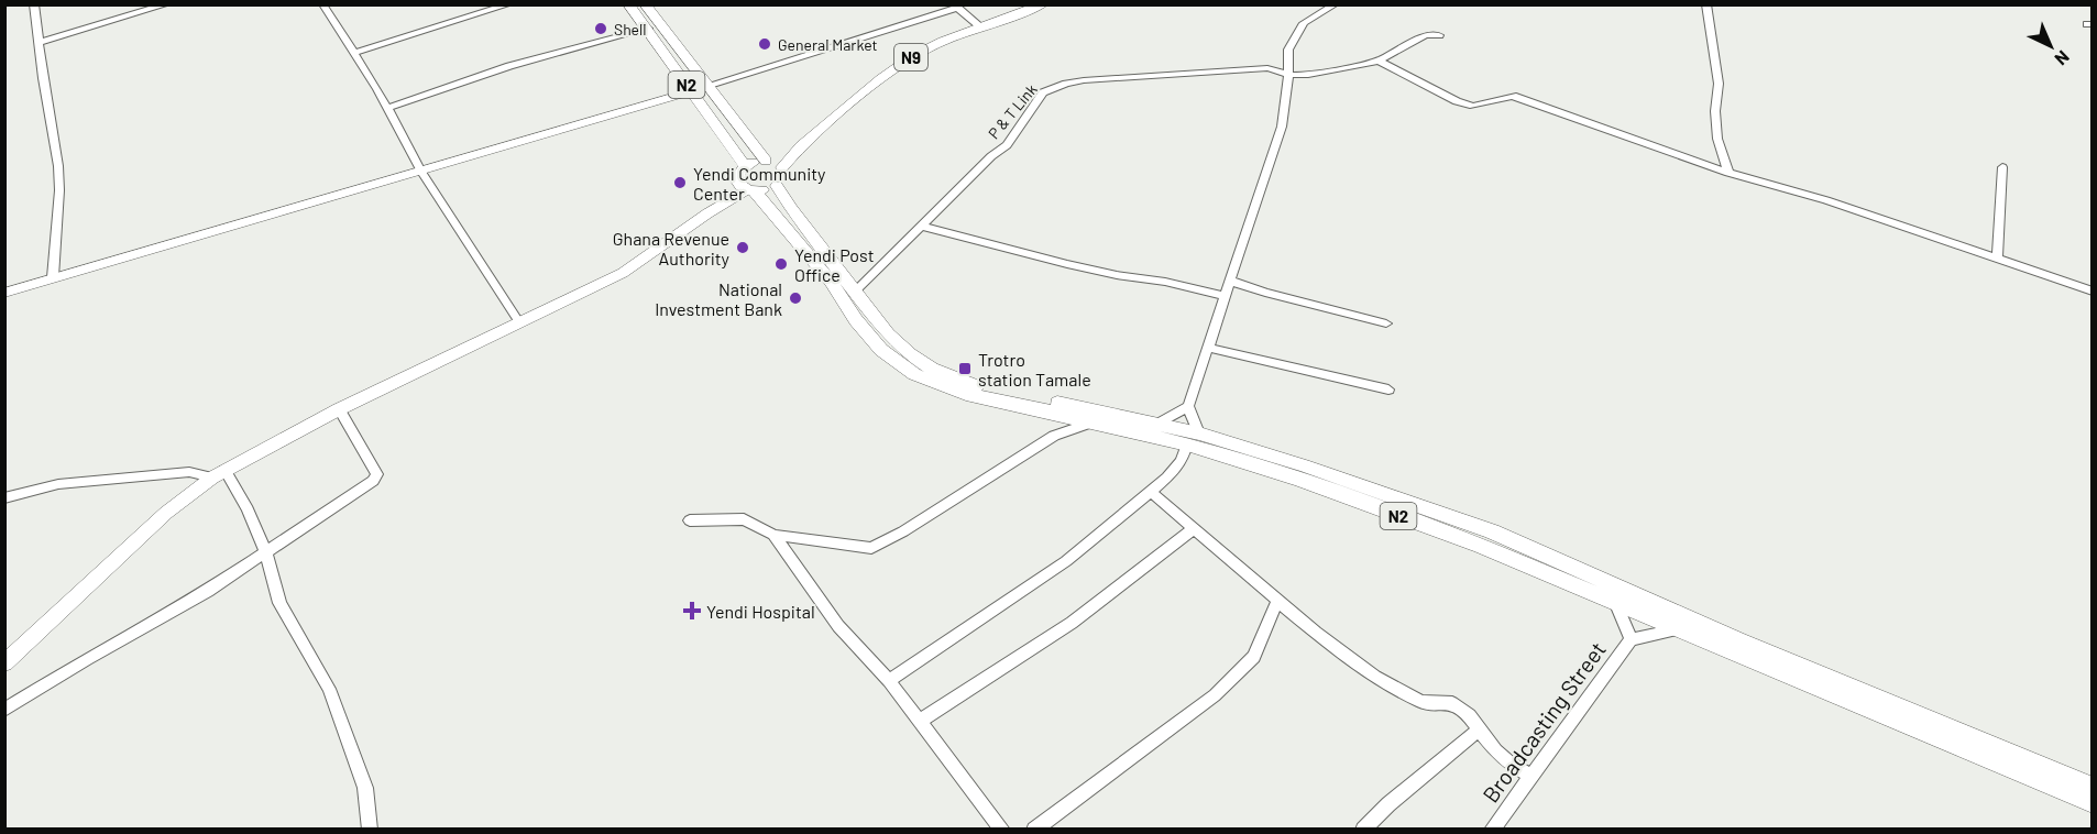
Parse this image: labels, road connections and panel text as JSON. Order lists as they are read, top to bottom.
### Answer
{
  "streets": {
    "highway": ["N9", "N2"],
    "street": ["P & T Link", "Broadcasting Street"]
  },
  "crossings": [
    ["N9", "N2"],
    ["N2", "P & T Link"],
    ["N2", "Broadcasting Street"]
  ],
  "places": {
    "other": [
      "Shell",
      "General Market",
      "Yendi Community Center",
      "Ghana Revenue Authority",
      "Yendi Post Office",
      "National Investment Bank"
    ],
    "transit": ["Trotro station Tamale"],
    "health": ["Yendi Hospital"]
  },
  "north": "bottom right"
}
